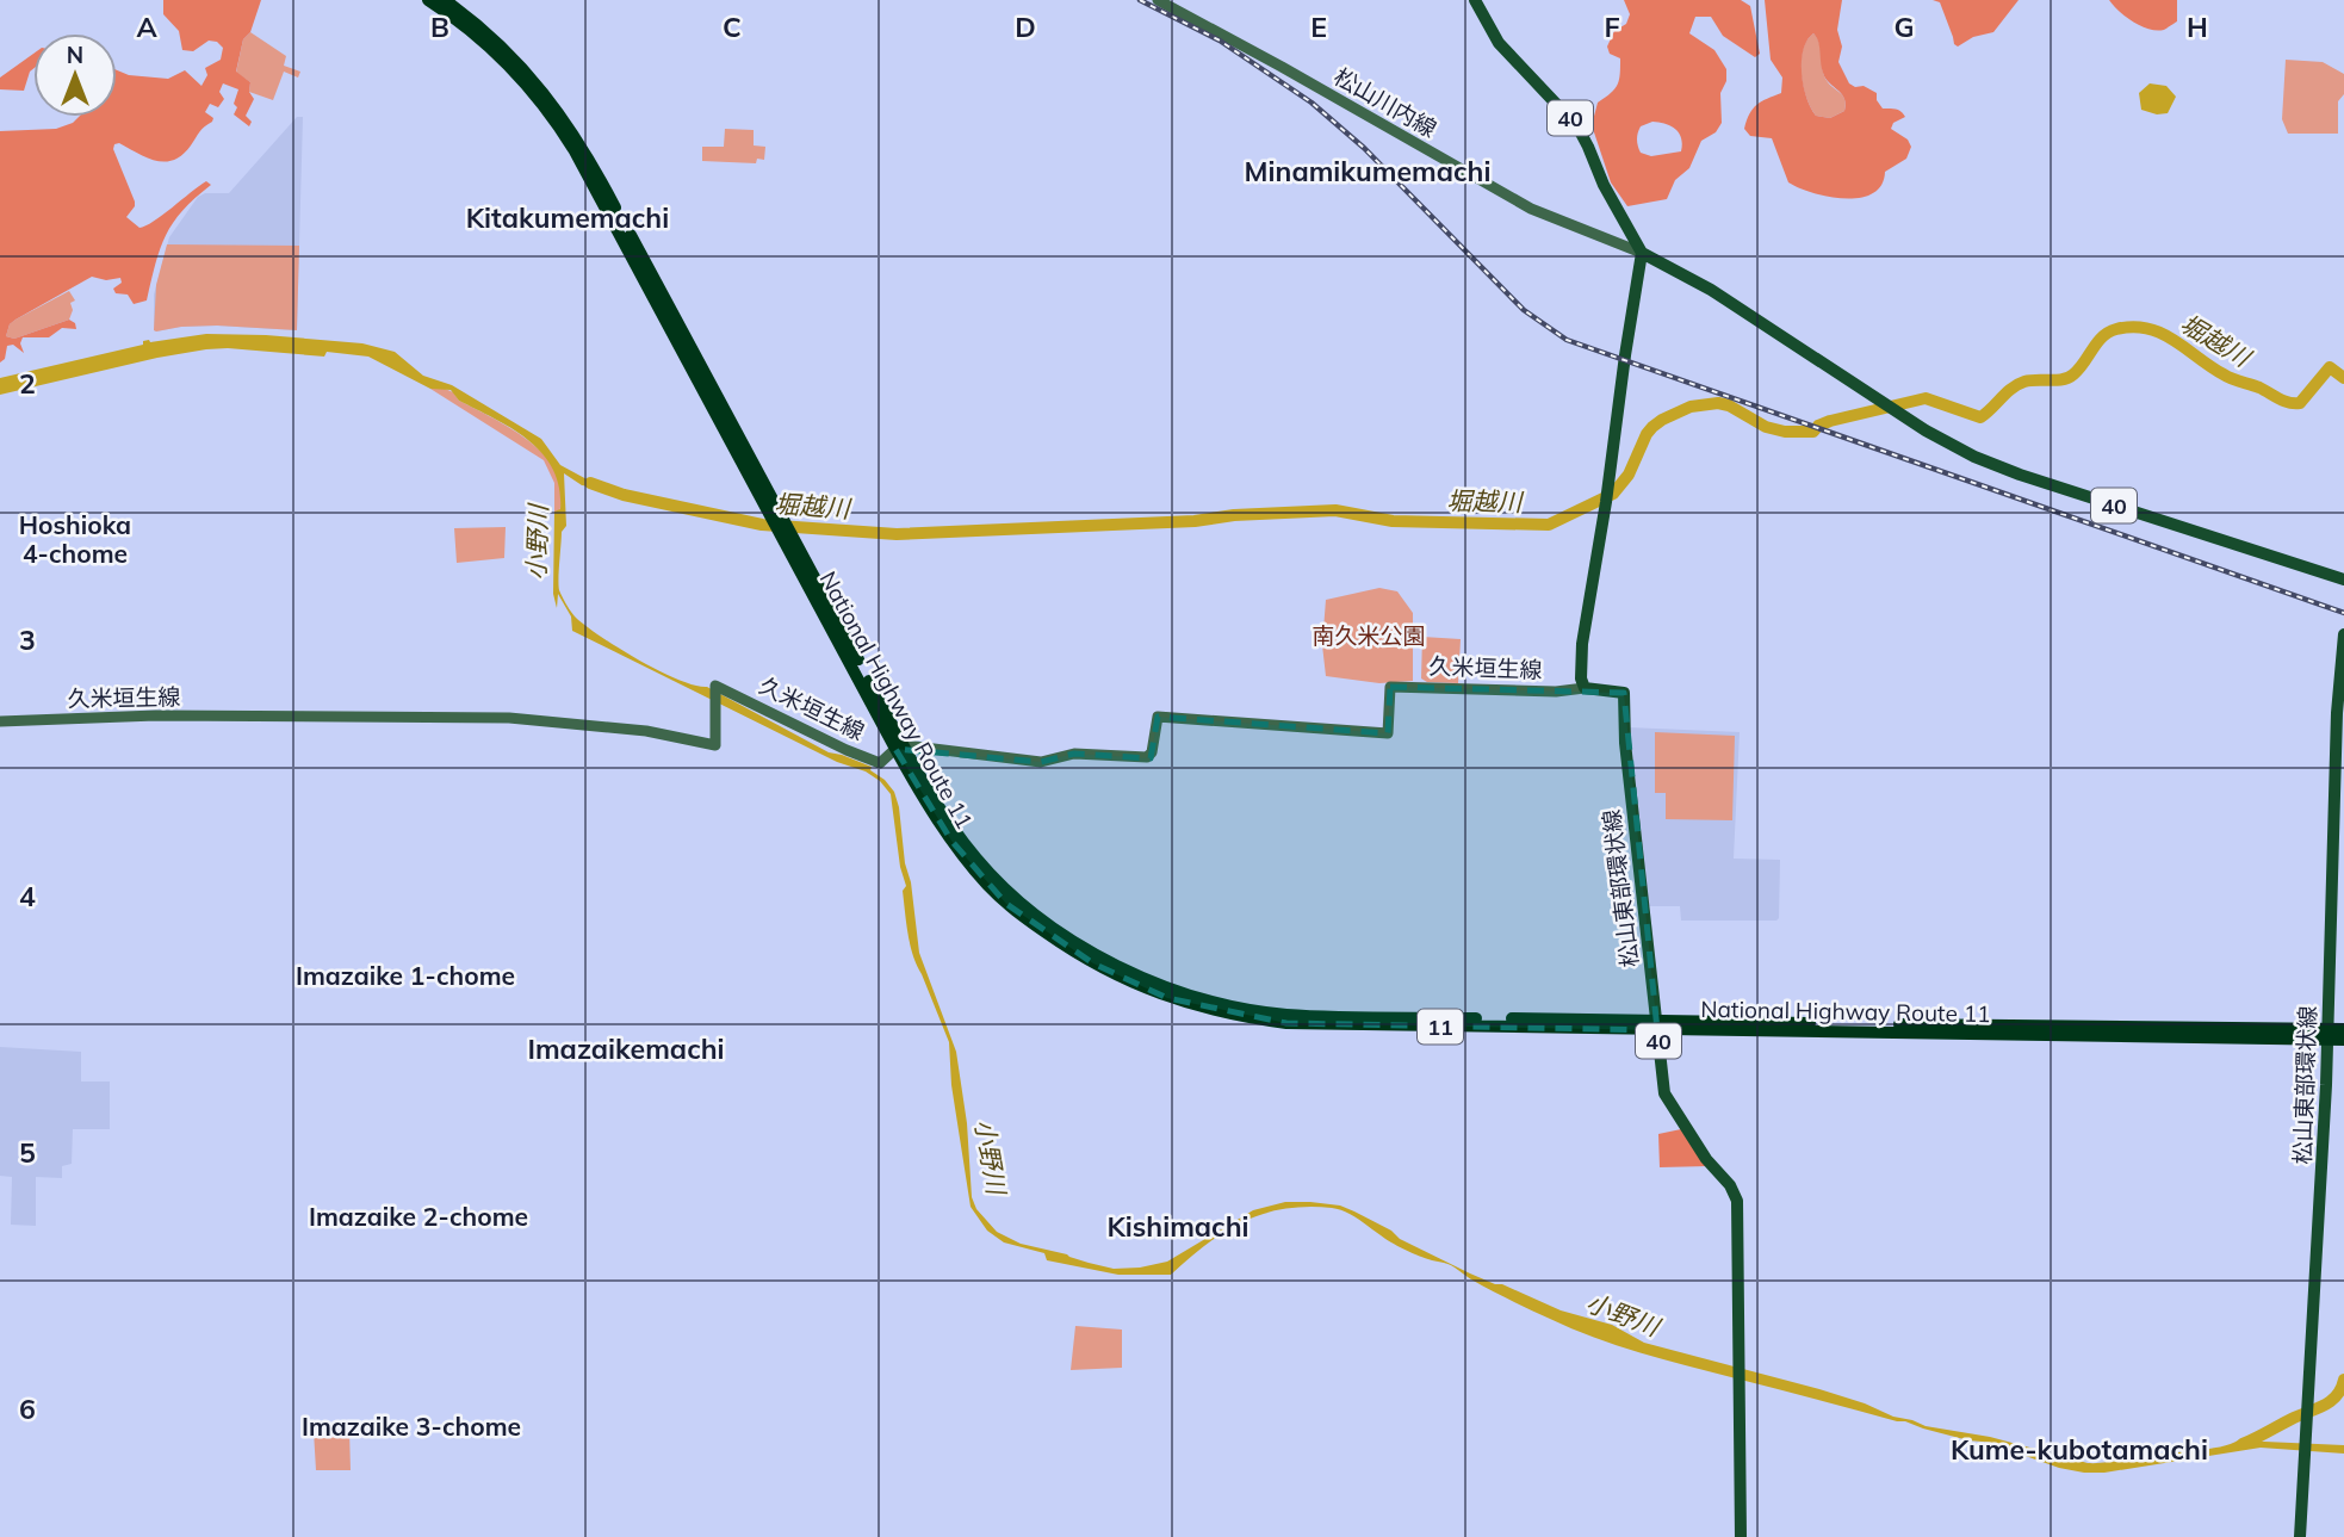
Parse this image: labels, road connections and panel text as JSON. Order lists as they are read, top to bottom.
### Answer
{
  "streets": {
    "highway": ["National Highway Route 11", "11"],
    "main road": [
      "松山川内線",
      "40",
      "久米垣生線",
      "松山東部環状線"
    ]
  },
  "crossings": [
    ["松山川内線", "40"],
    ["久米垣生線", "National Highway Route 11"],
    ["久米垣生線", "松山東部環状線"],
    ["National Highway Route 11", "松山東部環状線"]
  ],
  "districts": [
    "Minamikumemachi",
    "Kitakumemachi",
    "Hoshioka 4-chome",
    "Imazaike 1-chome",
    "Imazaikemachi",
    "Imazaike 2-chome",
    "Kishimachi",
    "Imazaike 3-chome",
    "Kume-kubotamachi"
  ],
  "water": ["堀越川", "小野川"],
  "parks": ["南久米公園"],
  "north": "top",
  "grid": {
    "columns": [
      "A",
      "B",
      "C",
      "D",
      "E",
      "F",
      "G",
      "H"
    ],
    "rows": [
      "2",
      "3",
      "4",
      "5",
      "6"
    ]
  }
}
